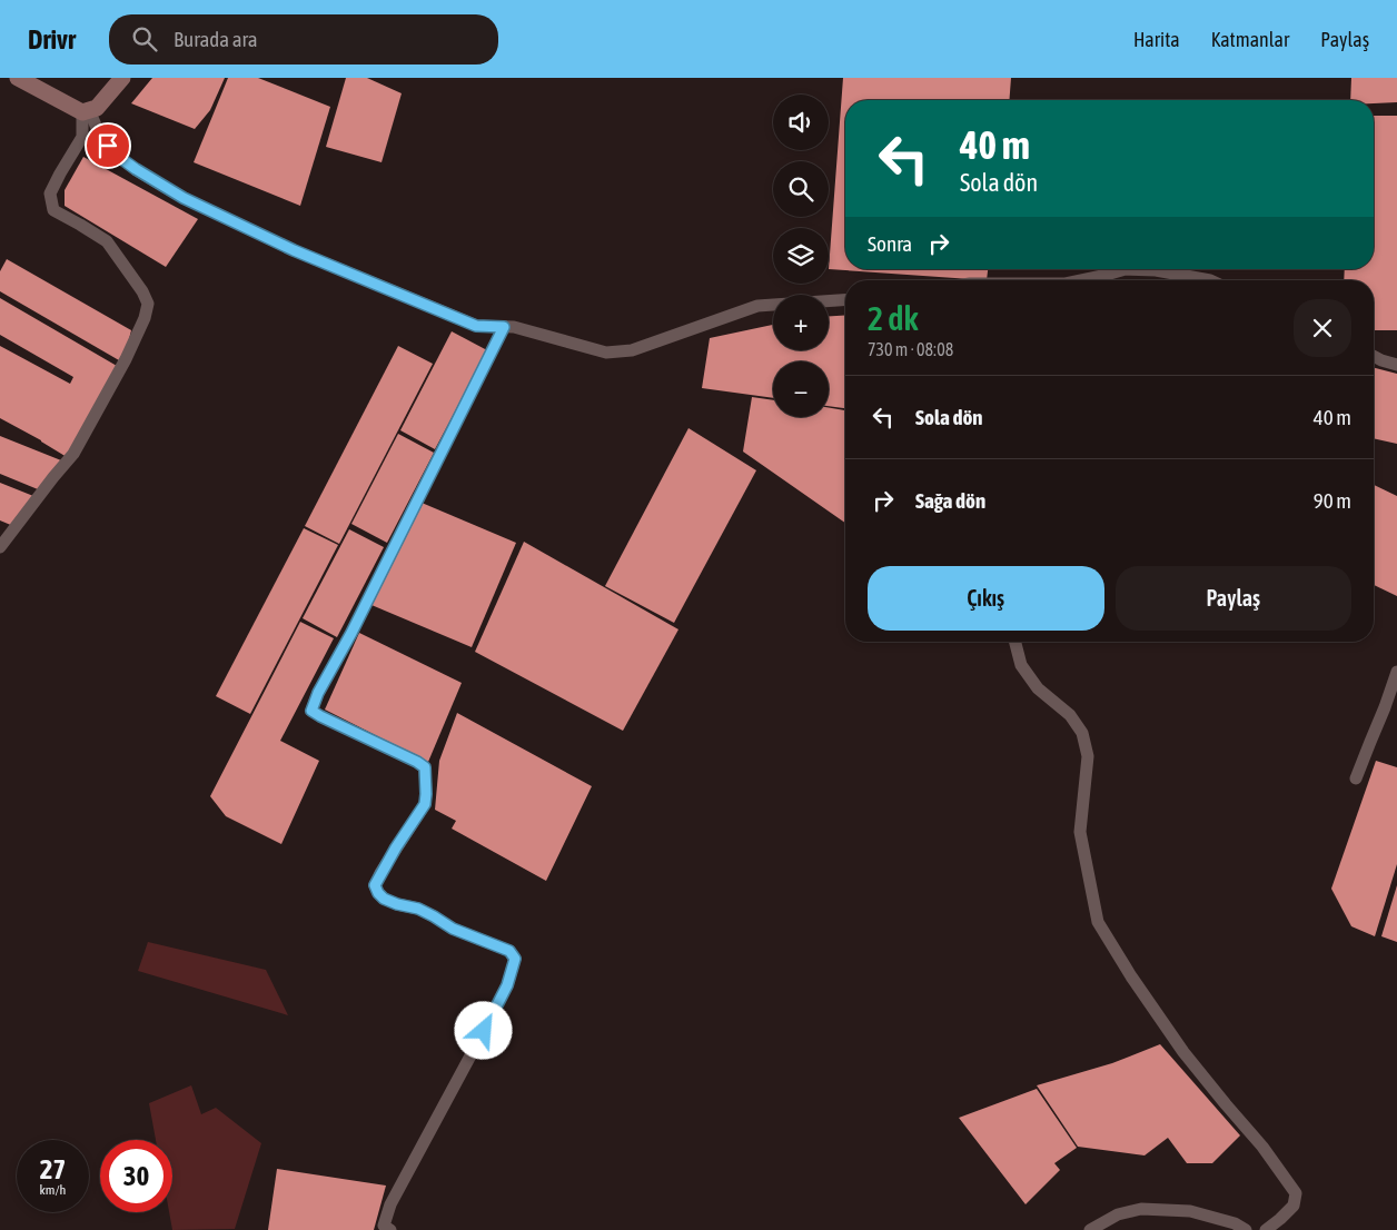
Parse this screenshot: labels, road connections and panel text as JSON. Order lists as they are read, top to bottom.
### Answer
{
  "page": {
    "header": "Drivr",
    "search": "Burada ara",
    "nav": ["Harita", "Katmanlar", "Paylaş"],
    "map_buttons": ["+", "−"],
    "turn": ["40 m", "Sola dön"],
    "then": "Sonra",
    "heading": ["2 dk", "730 m · 08:08"],
    "list": [
      {
        "name": "Sola dön",
        "value": "40 m"
      },
      {
        "name": "Sağa dön",
        "value": "90 m"
      }
    ],
    "buttons": ["Çıkış", "Paylaş"],
    "speed": "27 km/h",
    "limit": "30"
  }
}
